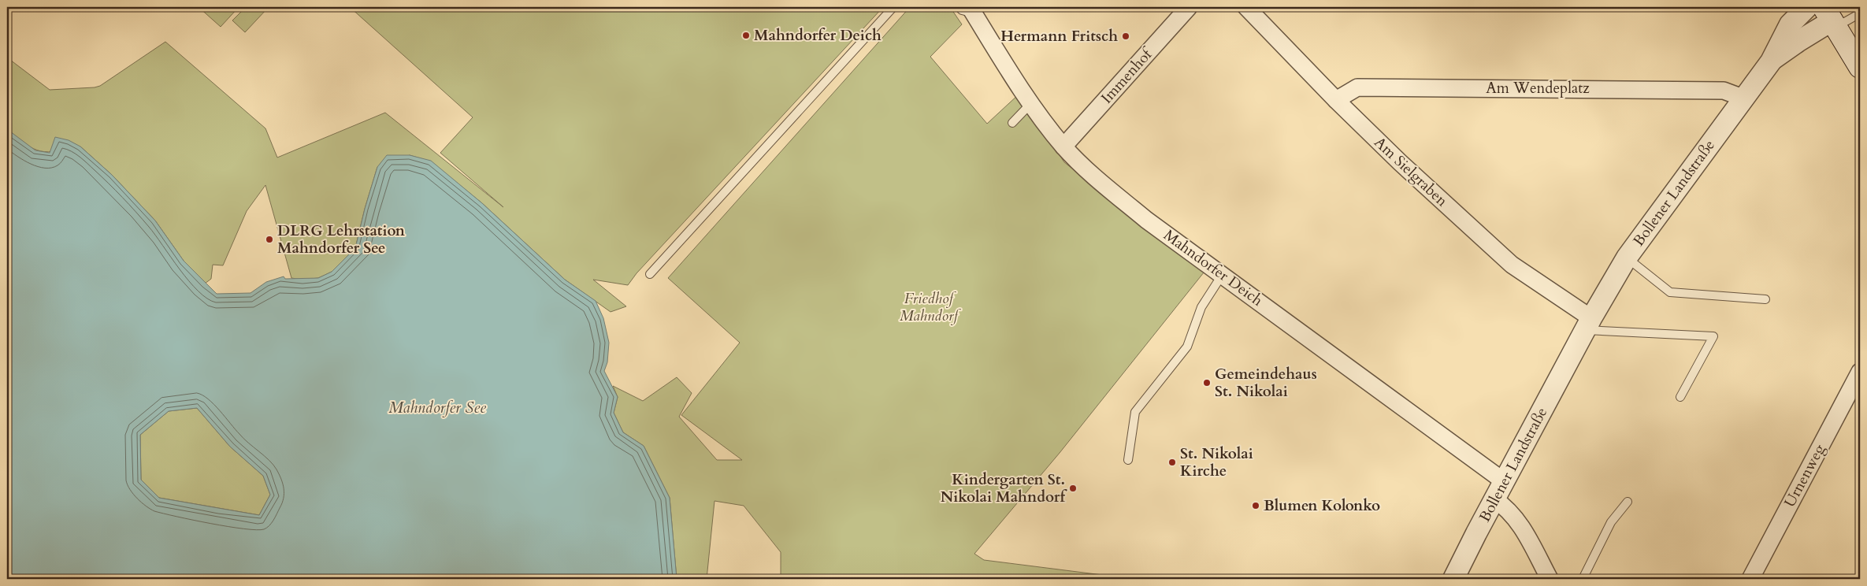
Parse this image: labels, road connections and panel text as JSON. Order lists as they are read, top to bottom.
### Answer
{
  "streets": {
    "street": [
      "Immenhof",
      "Am Wendeplatz",
      "Am Sielgraben",
      "Bollener Landstraße",
      "Mahndorfer Deich",
      "Urnenweg"
    ]
  },
  "crossings": [
    ["Immenhof", "Mahndorfer Deich"],
    ["Am Wendeplatz", "Am Sielgraben"],
    ["Am Wendeplatz", "Bollener Landstraße"],
    ["Am Sielgraben", "Bollener Landstraße"],
    ["Bollener Landstraße", "Mahndorfer Deich"]
  ],
  "water": ["Mahndorfer See"],
  "parks": ["Friedhof Mahndorf"],
  "places": [
    "Mahndorfer Deich",
    "Hermann Fritsch",
    "DLRG Lehrstation Mahndorfer See",
    "Gemeindehaus St. Nikolai",
    "St. Nikolai Kirche",
    "Kindergarten St. Nikolai Mahndorf",
    "Blumen Kolonko"
  ]
}
